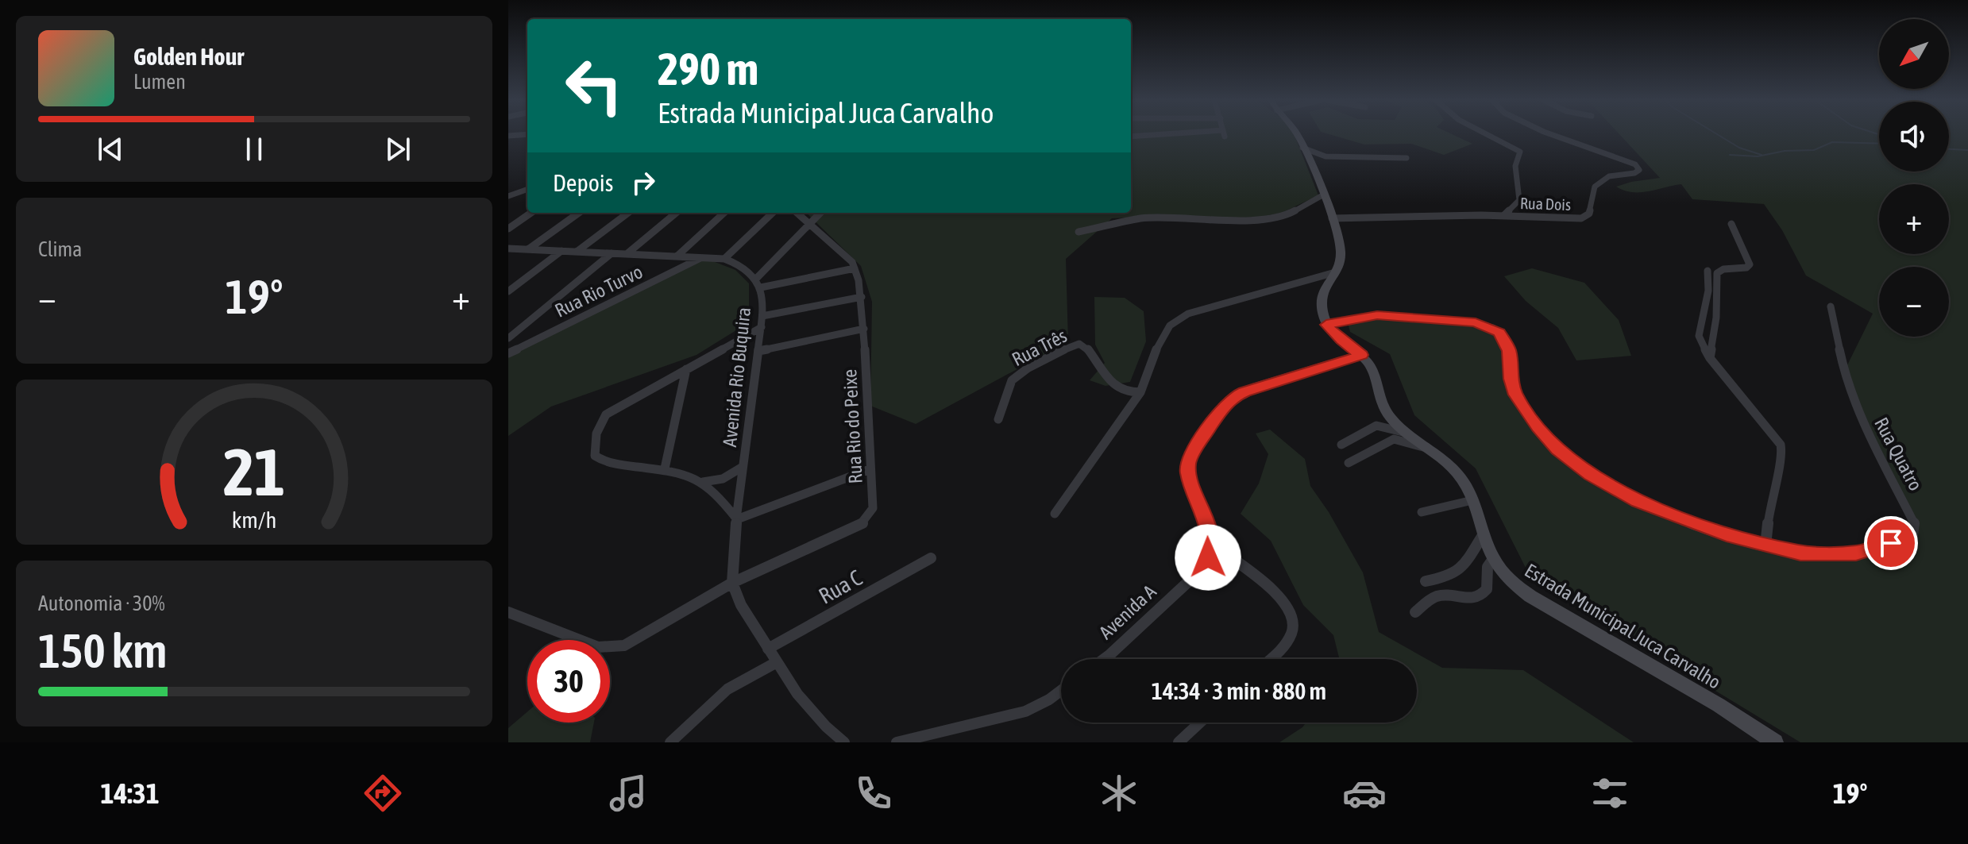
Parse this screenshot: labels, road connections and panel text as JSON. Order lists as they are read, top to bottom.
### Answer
{
  "streets": {
    "street": [
      "Rua Dois",
      "Rua Rio Turvo",
      "Rua Três",
      "Avenida Rio Buquira",
      "Rua Rio do Peixe",
      "Rua Quatro",
      "Rua C",
      "Avenida A",
      "Estrada Municipal Juca Carvalho"
    ]
  },
  "crossings": [
    ["Avenida Rio Buquira", "Rua Rio do Peixe"],
    ["Rua Quatro", "Estrada Municipal Juca Carvalho"]
  ],
  "north": "bottom left",
  "page": {
    "map_buttons": ["+", "−"],
    "turn": ["290 m", "Estrada Municipal Juca Carvalho"],
    "song": ["Golden Hour", "Lumen"],
    "then": "Depois",
    "tile": [
      "Clima",
      ["Autonomia · 30%", "150 km"]
    ],
    "heat": ["−", "19°", "+"],
    "limit": "30",
    "trip": "14:34 · 3 min · 880 m",
    "tabs": ["14:31", "19°"],
    "gauge": ["21", "km/h"]
  }
}
